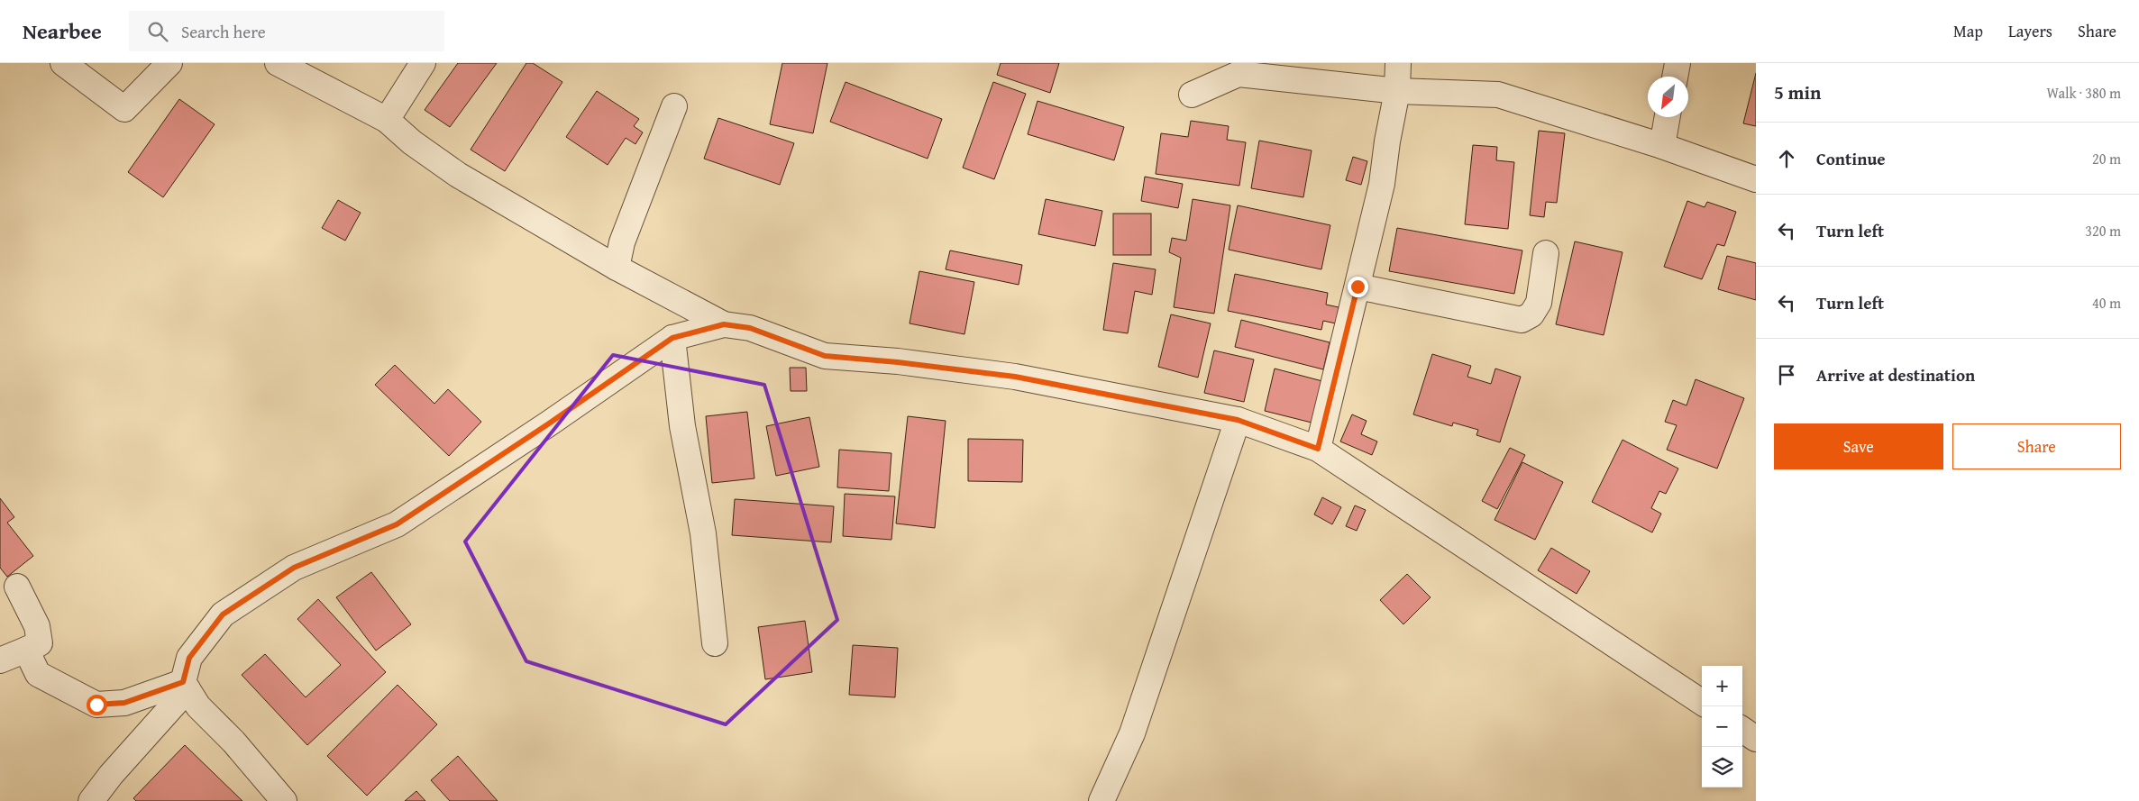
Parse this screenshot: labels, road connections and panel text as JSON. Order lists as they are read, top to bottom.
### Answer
{
  "north": "bottom left",
  "page": {
    "header": "Nearbee",
    "search": "Search here",
    "nav": ["Map", "Layers", "Share"],
    "heading": ["5 min", "Walk · 380 m"],
    "list": [
      ["Continue", "20 m"],
      ["Turn left", "320 m"],
      ["Turn left", "40 m"],
      "Arrive at destination"
    ],
    "buttons": ["Save", "Share"],
    "map_buttons": ["+", "−"]
  }
}
